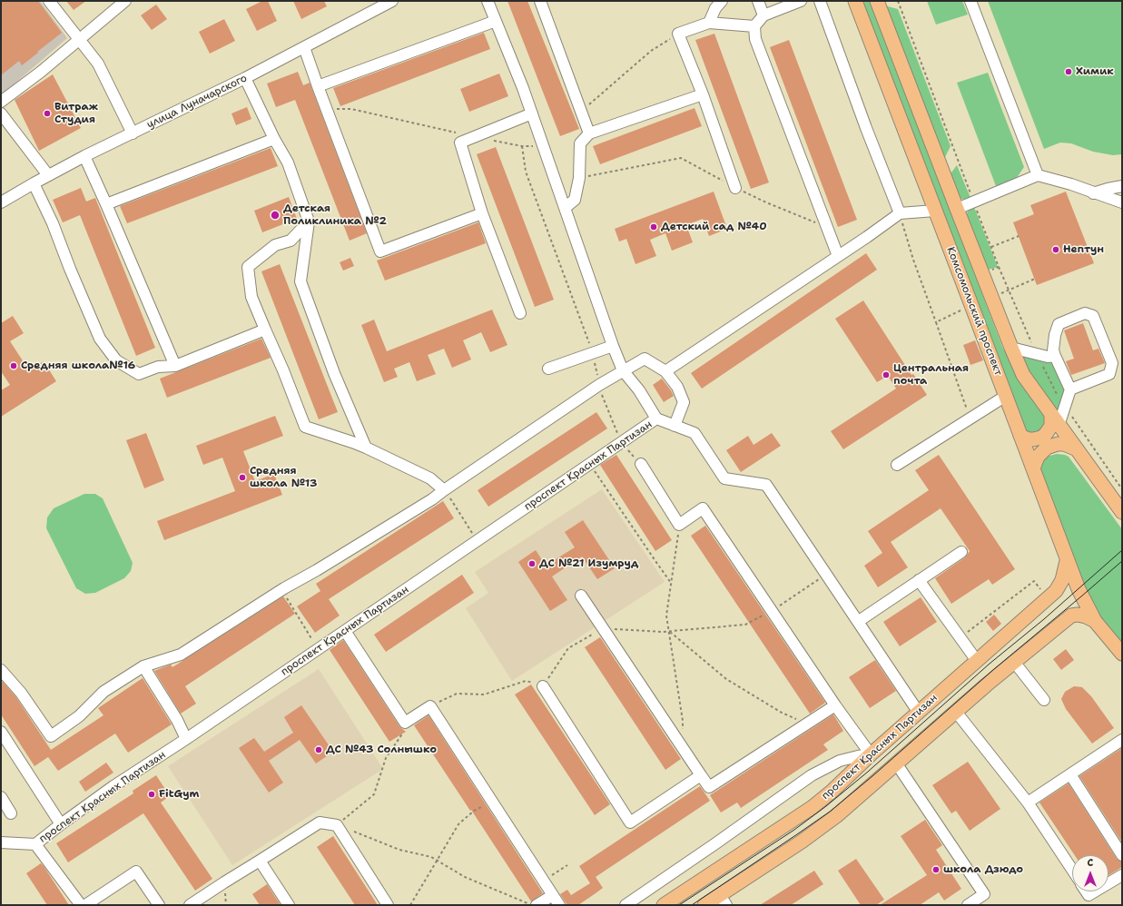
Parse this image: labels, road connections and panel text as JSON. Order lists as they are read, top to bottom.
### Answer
{
  "streets": {
    "main road": ["Комсомольский проспект", "проспект Красных Партизан"],
    "street": ["улица Луначарского"]
  },
  "crossings": [
    ["Комсомольский проспект", "проспект Красных Партизан"]
  ],
  "places": [
    "Химик",
    "Витраж Студия",
    "Детская Поликлиника №2",
    "Детский сад №40",
    "Нептун",
    "Средняя школа№16",
    "Центральная почта",
    "Средняя школа №13",
    "ДС №21 Изумруд",
    "ДС №43 Солнышко",
    "FitGym",
    "школа Дзюдо"
  ],
  "north": "top"
}
